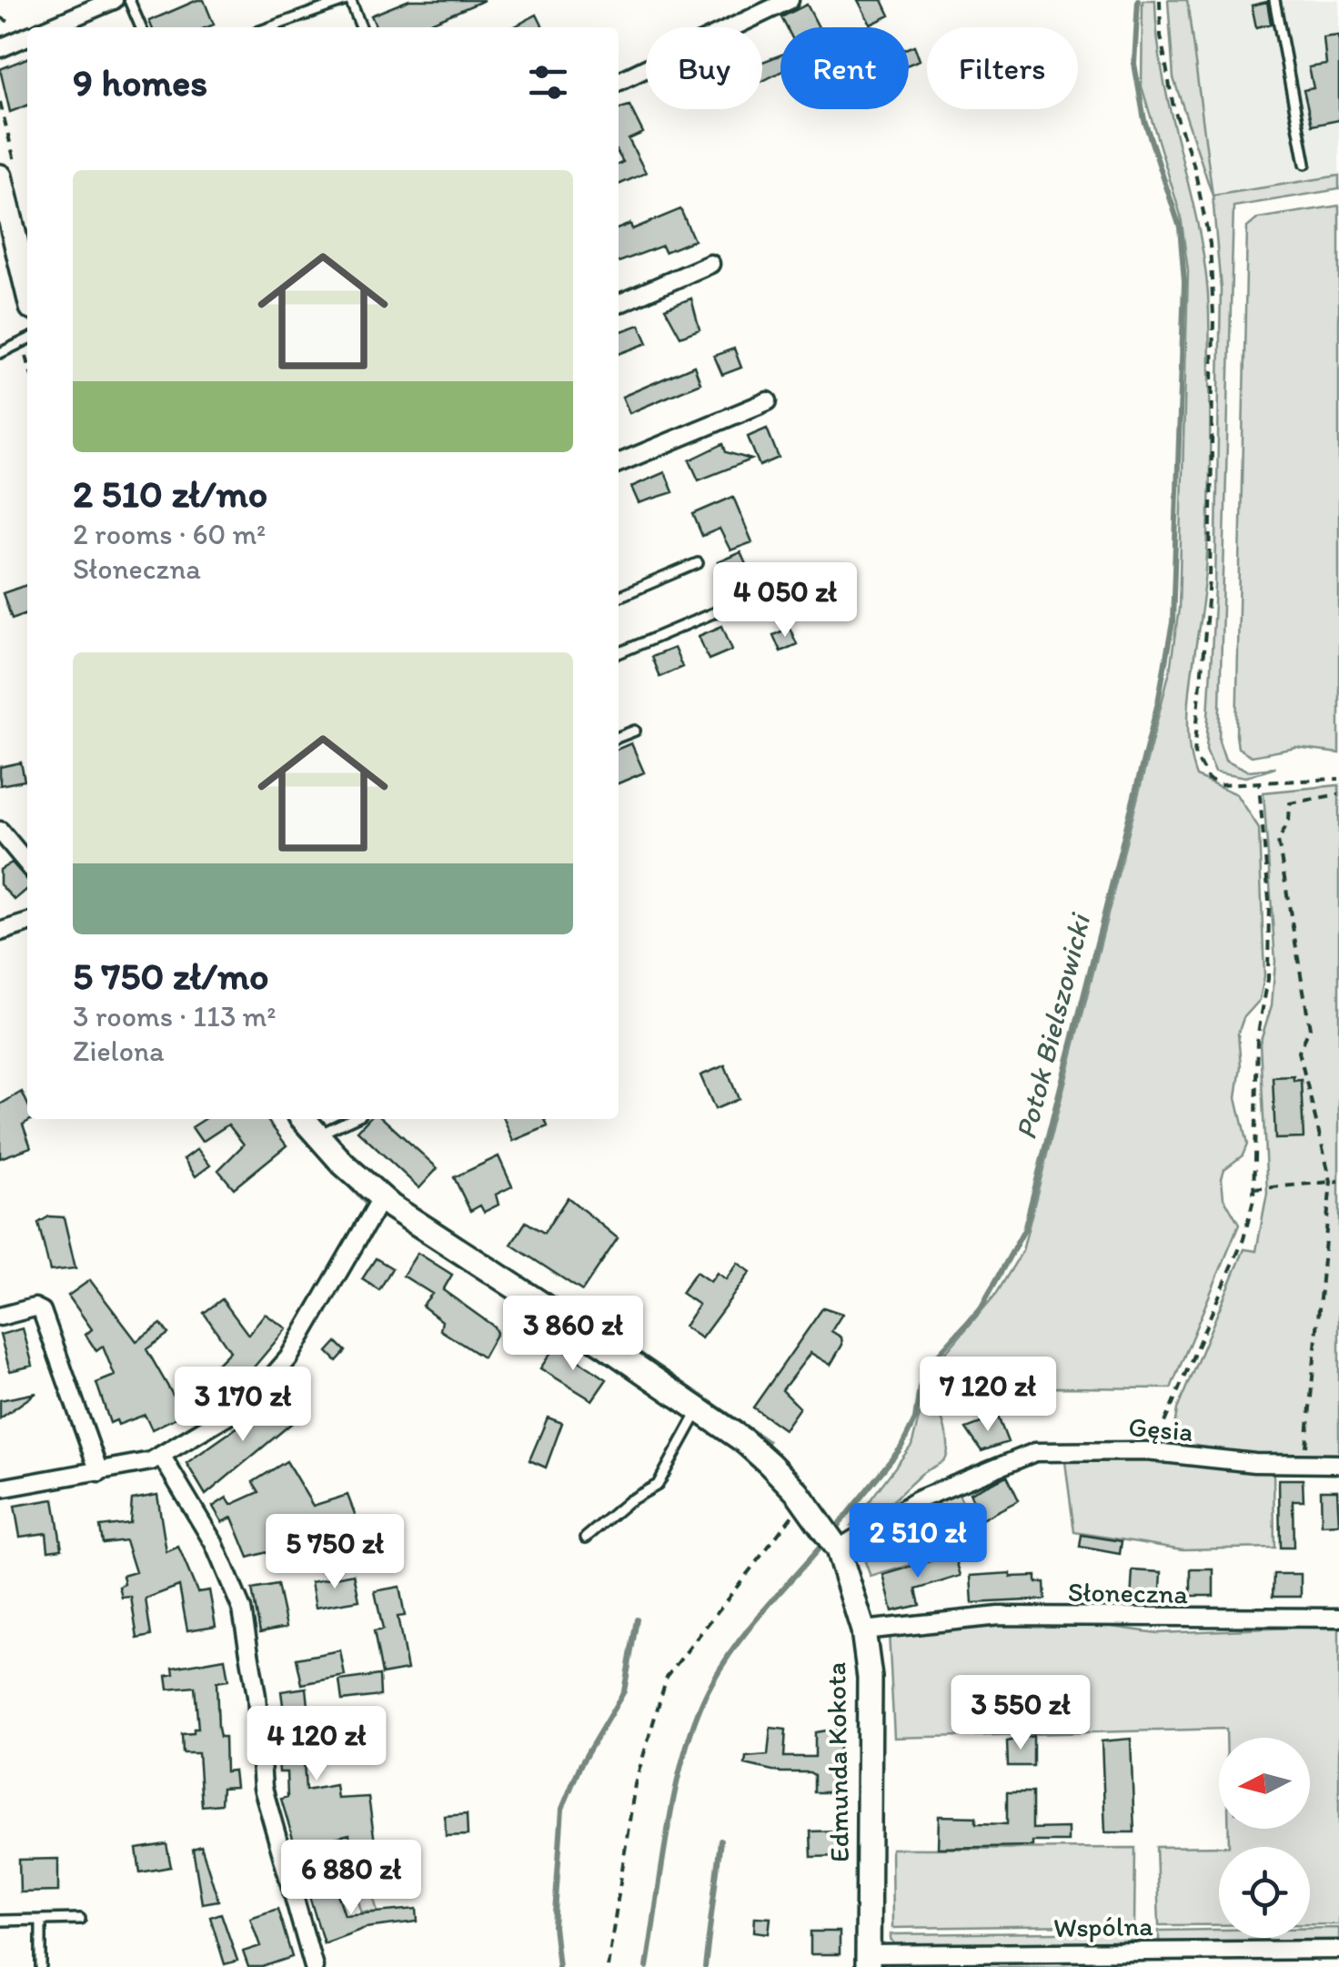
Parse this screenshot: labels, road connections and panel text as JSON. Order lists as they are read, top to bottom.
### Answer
{
  "streets": {
    "street": [
      "Gęsia",
      "Słoneczna",
      "Edmunda Kokota",
      "Wspólna"
    ]
  },
  "crossings": [
    ["Gęsia", "Edmunda Kokota"],
    ["Słoneczna", "Edmunda Kokota"],
    ["Edmunda Kokota", "Wspólna"]
  ],
  "water": ["Potok Bielszowicki"],
  "north": "left",
  "page": {
    "chip": ["Buy", "Rent", "Filters"],
    "heading": "9 homes",
    "list": [
      {
        "name": "2 510 zł/mo",
        "note": "2 rooms · 60 m² · Słoneczna"
      },
      {
        "name": "5 750 zł/mo",
        "note": "3 rooms · 113 m² · Zielona"
      }
    ],
    "price": [
      "4 050 zł",
      "3 860 zł",
      "7 120 zł",
      "3 170 zł",
      "2 510 zł",
      "5 750 zł",
      "3 550 zł",
      "4 120 zł",
      "6 880 zł"
    ]
  }
}
